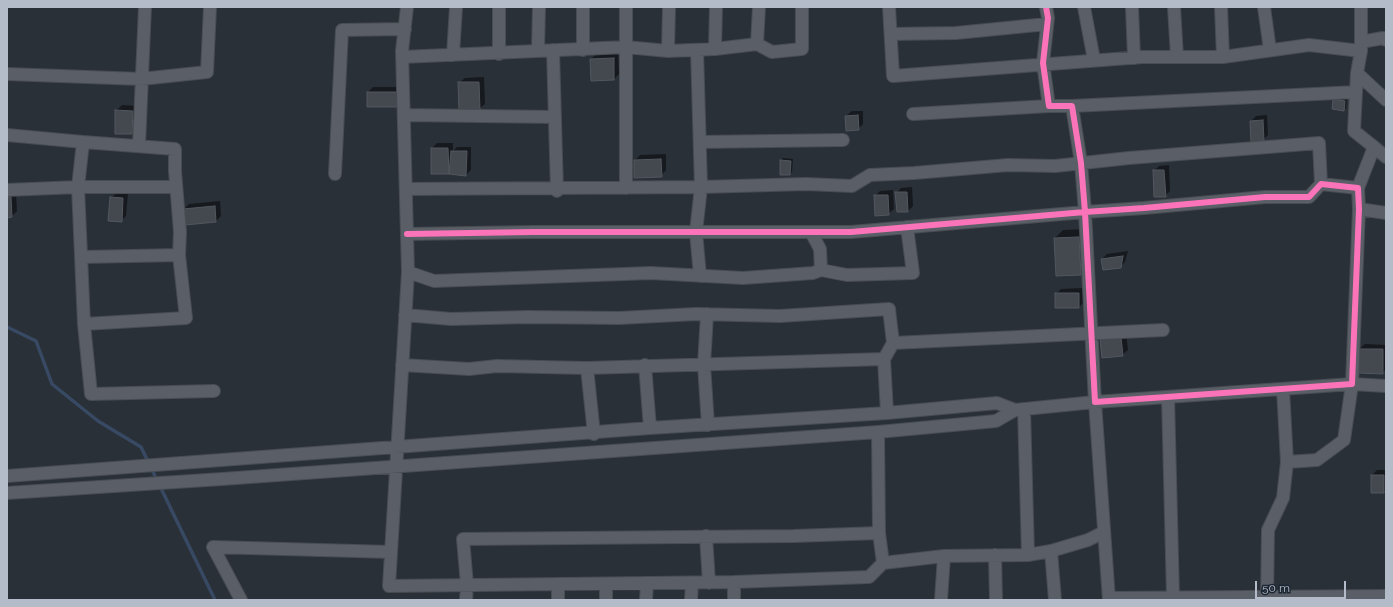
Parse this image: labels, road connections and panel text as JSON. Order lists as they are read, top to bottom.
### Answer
{
  "scale_bar": "50 m"
}
